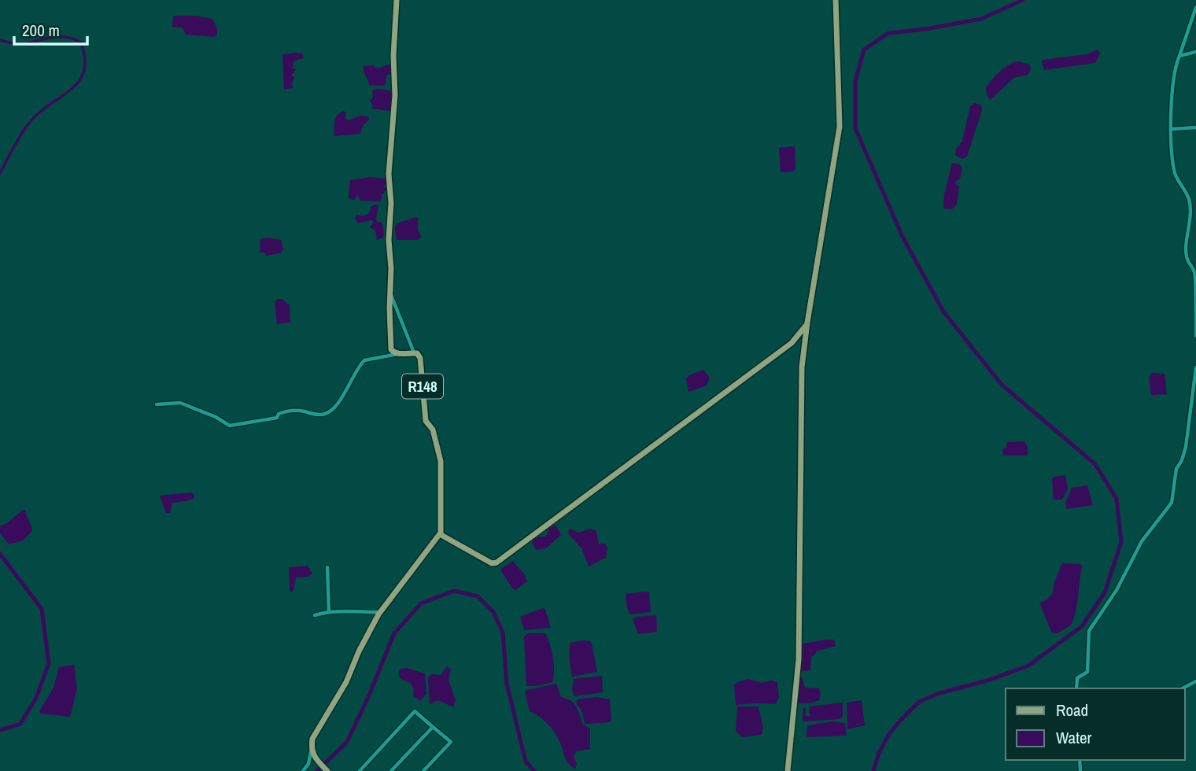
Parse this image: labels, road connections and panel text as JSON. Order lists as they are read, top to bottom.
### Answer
{
  "streets": {
    "main road": ["R148"]
  },
  "legend": ["Road", "Water"],
  "scale_bar": "200 m"
}
